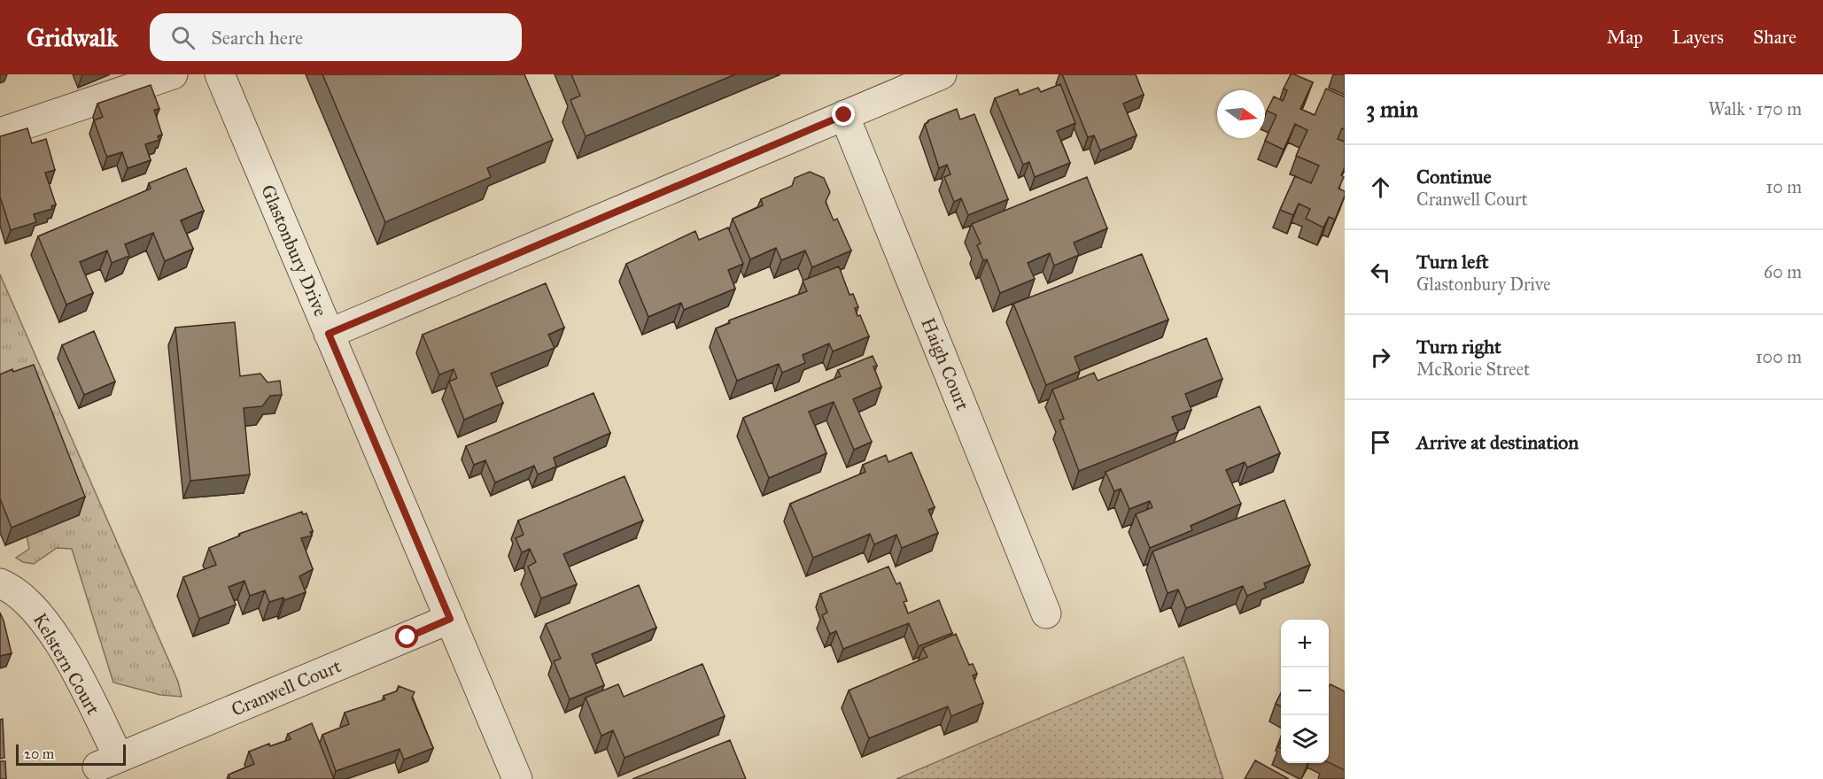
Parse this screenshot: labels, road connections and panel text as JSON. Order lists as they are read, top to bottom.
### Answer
{
  "streets": {
    "street": [
      "Glastonbury Drive",
      "Haigh Court",
      "Kelstern Court",
      "Cranwell Court"
    ]
  },
  "crossings": [
    ["Glastonbury Drive", "Cranwell Court"],
    ["Kelstern Court", "Cranwell Court"]
  ],
  "scale_bar": "20 m",
  "north": "right",
  "page": {
    "header": "Gridwalk",
    "search": "Search here",
    "nav": ["Map", "Layers", "Share"],
    "heading": ["3 min", "Walk · 170 m"],
    "list": [
      ["Continue", "Cranwell Court", "10 m"],
      ["Turn left", "Glastonbury Drive", "60 m"],
      ["Turn right", "McRorie Street", "100 m"],
      "Arrive at destination"
    ],
    "map_buttons": ["+", "−"],
    "scale": "20 m"
  }
}
